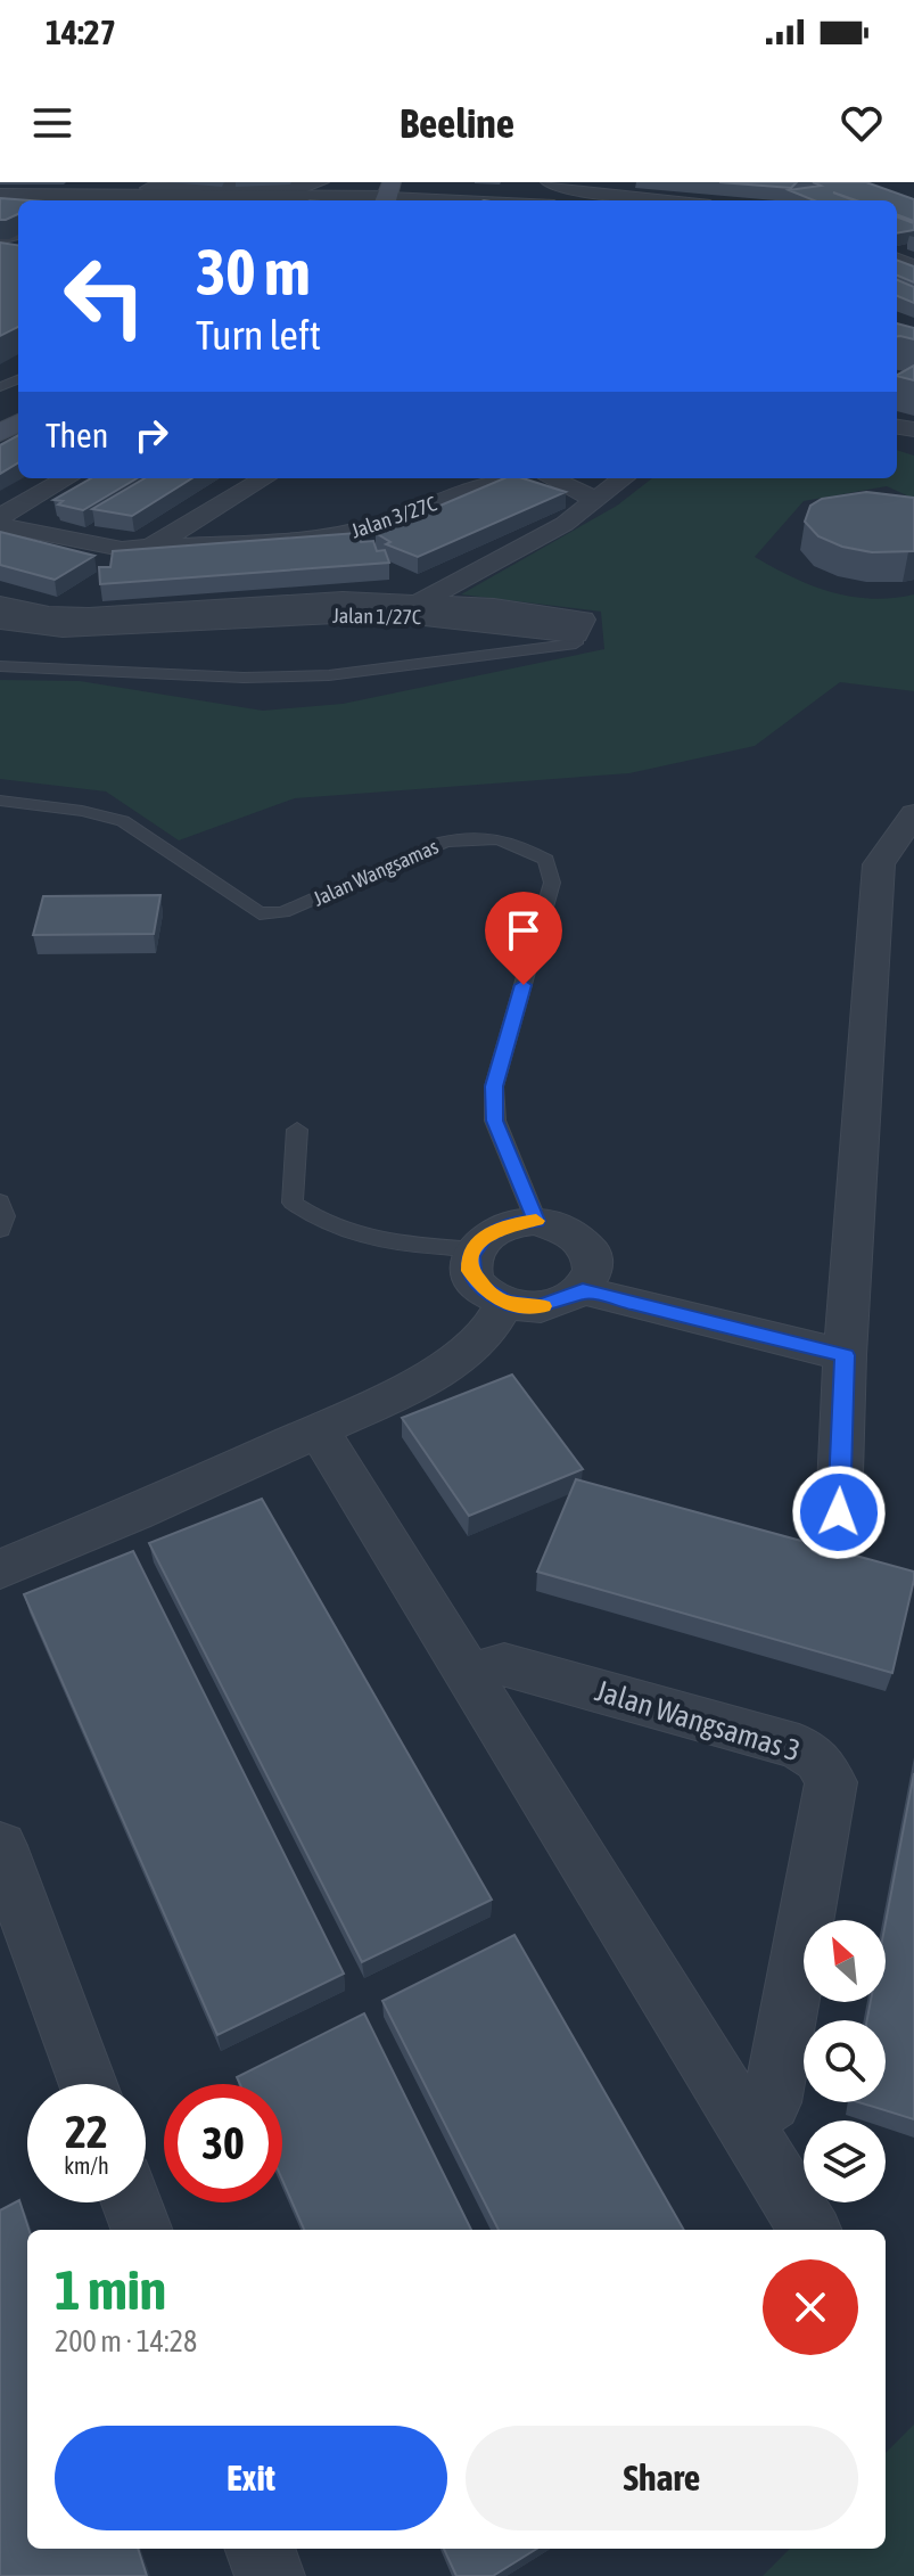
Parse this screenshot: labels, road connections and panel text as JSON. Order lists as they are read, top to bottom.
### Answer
{
  "streets": {
    "street": ["Jalan 3/27C", "Jalan 1/27C", "Jalan Wangsamas 3"],
    "lane": ["Jalan Wangsamas"]
  },
  "north": "top left",
  "page": {
    "status": "14:27",
    "header": "Beeline",
    "turn": ["30 m", "Turn left"],
    "then": "Then",
    "speed": "22 km/h",
    "limit": "30",
    "heading": ["1 min", "200 m · 14:28"],
    "buttons": ["Exit", "Share"]
  }
}
